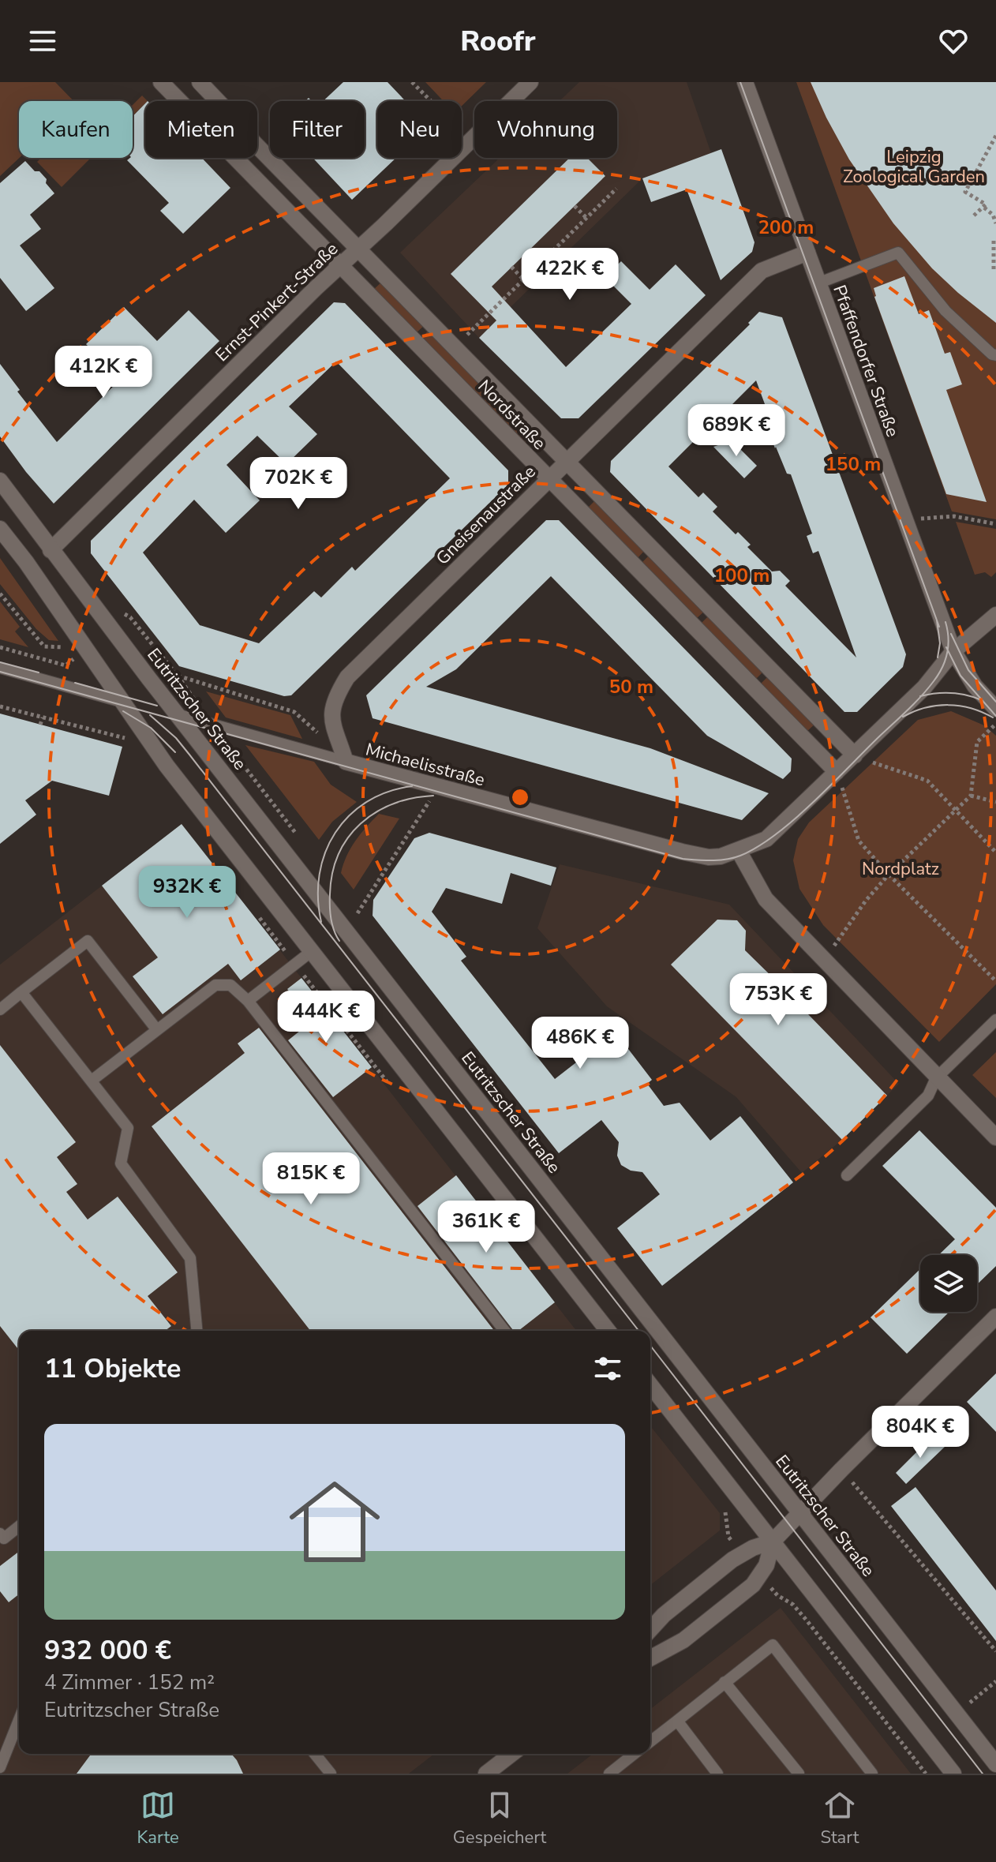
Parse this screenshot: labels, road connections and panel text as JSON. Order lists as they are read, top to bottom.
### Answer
{
  "streets": {
    "main road": [
      "Ernst-Pinkert-Straße",
      "Pfaffendorfer Straße",
      "Nordstraße",
      "Gneisenaustraße",
      "Eutritzscher Straße",
      "Michaelisstraße"
    ]
  },
  "crossings": [
    ["Ernst-Pinkert-Straße", "Nordstraße"],
    ["Ernst-Pinkert-Straße", "Eutritzscher Straße"],
    ["Pfaffendorfer Straße", "Gneisenaustraße"],
    ["Nordstraße", "Gneisenaustraße"],
    ["Gneisenaustraße", "Michaelisstraße"],
    ["Eutritzscher Straße", "Michaelisstraße"]
  ],
  "parks": ["Leipzig Zoological Garden", "Nordplatz"],
  "page": {
    "header": "Roofr",
    "chip": [
      "Kaufen",
      "Mieten",
      "Filter",
      "Neu",
      "Wohnung"
    ],
    "price": [
      "422K €",
      "412K €",
      "689K €",
      "702K €",
      "932K €",
      "753K €",
      "444K €",
      "486K €",
      "815K €",
      "361K €",
      "804K €"
    ],
    "heading": "11 Objekte",
    "list": [
      {
        "name": "932 000 €",
        "note": "4 Zimmer · 152 m² · Eutritzscher Straße"
      }
    ],
    "tabs": ["Karte", "Gespeichert", "Start"]
  },
  "rings": [
    "200 m",
    "150 m",
    "100 m",
    "50 m"
  ]
}
